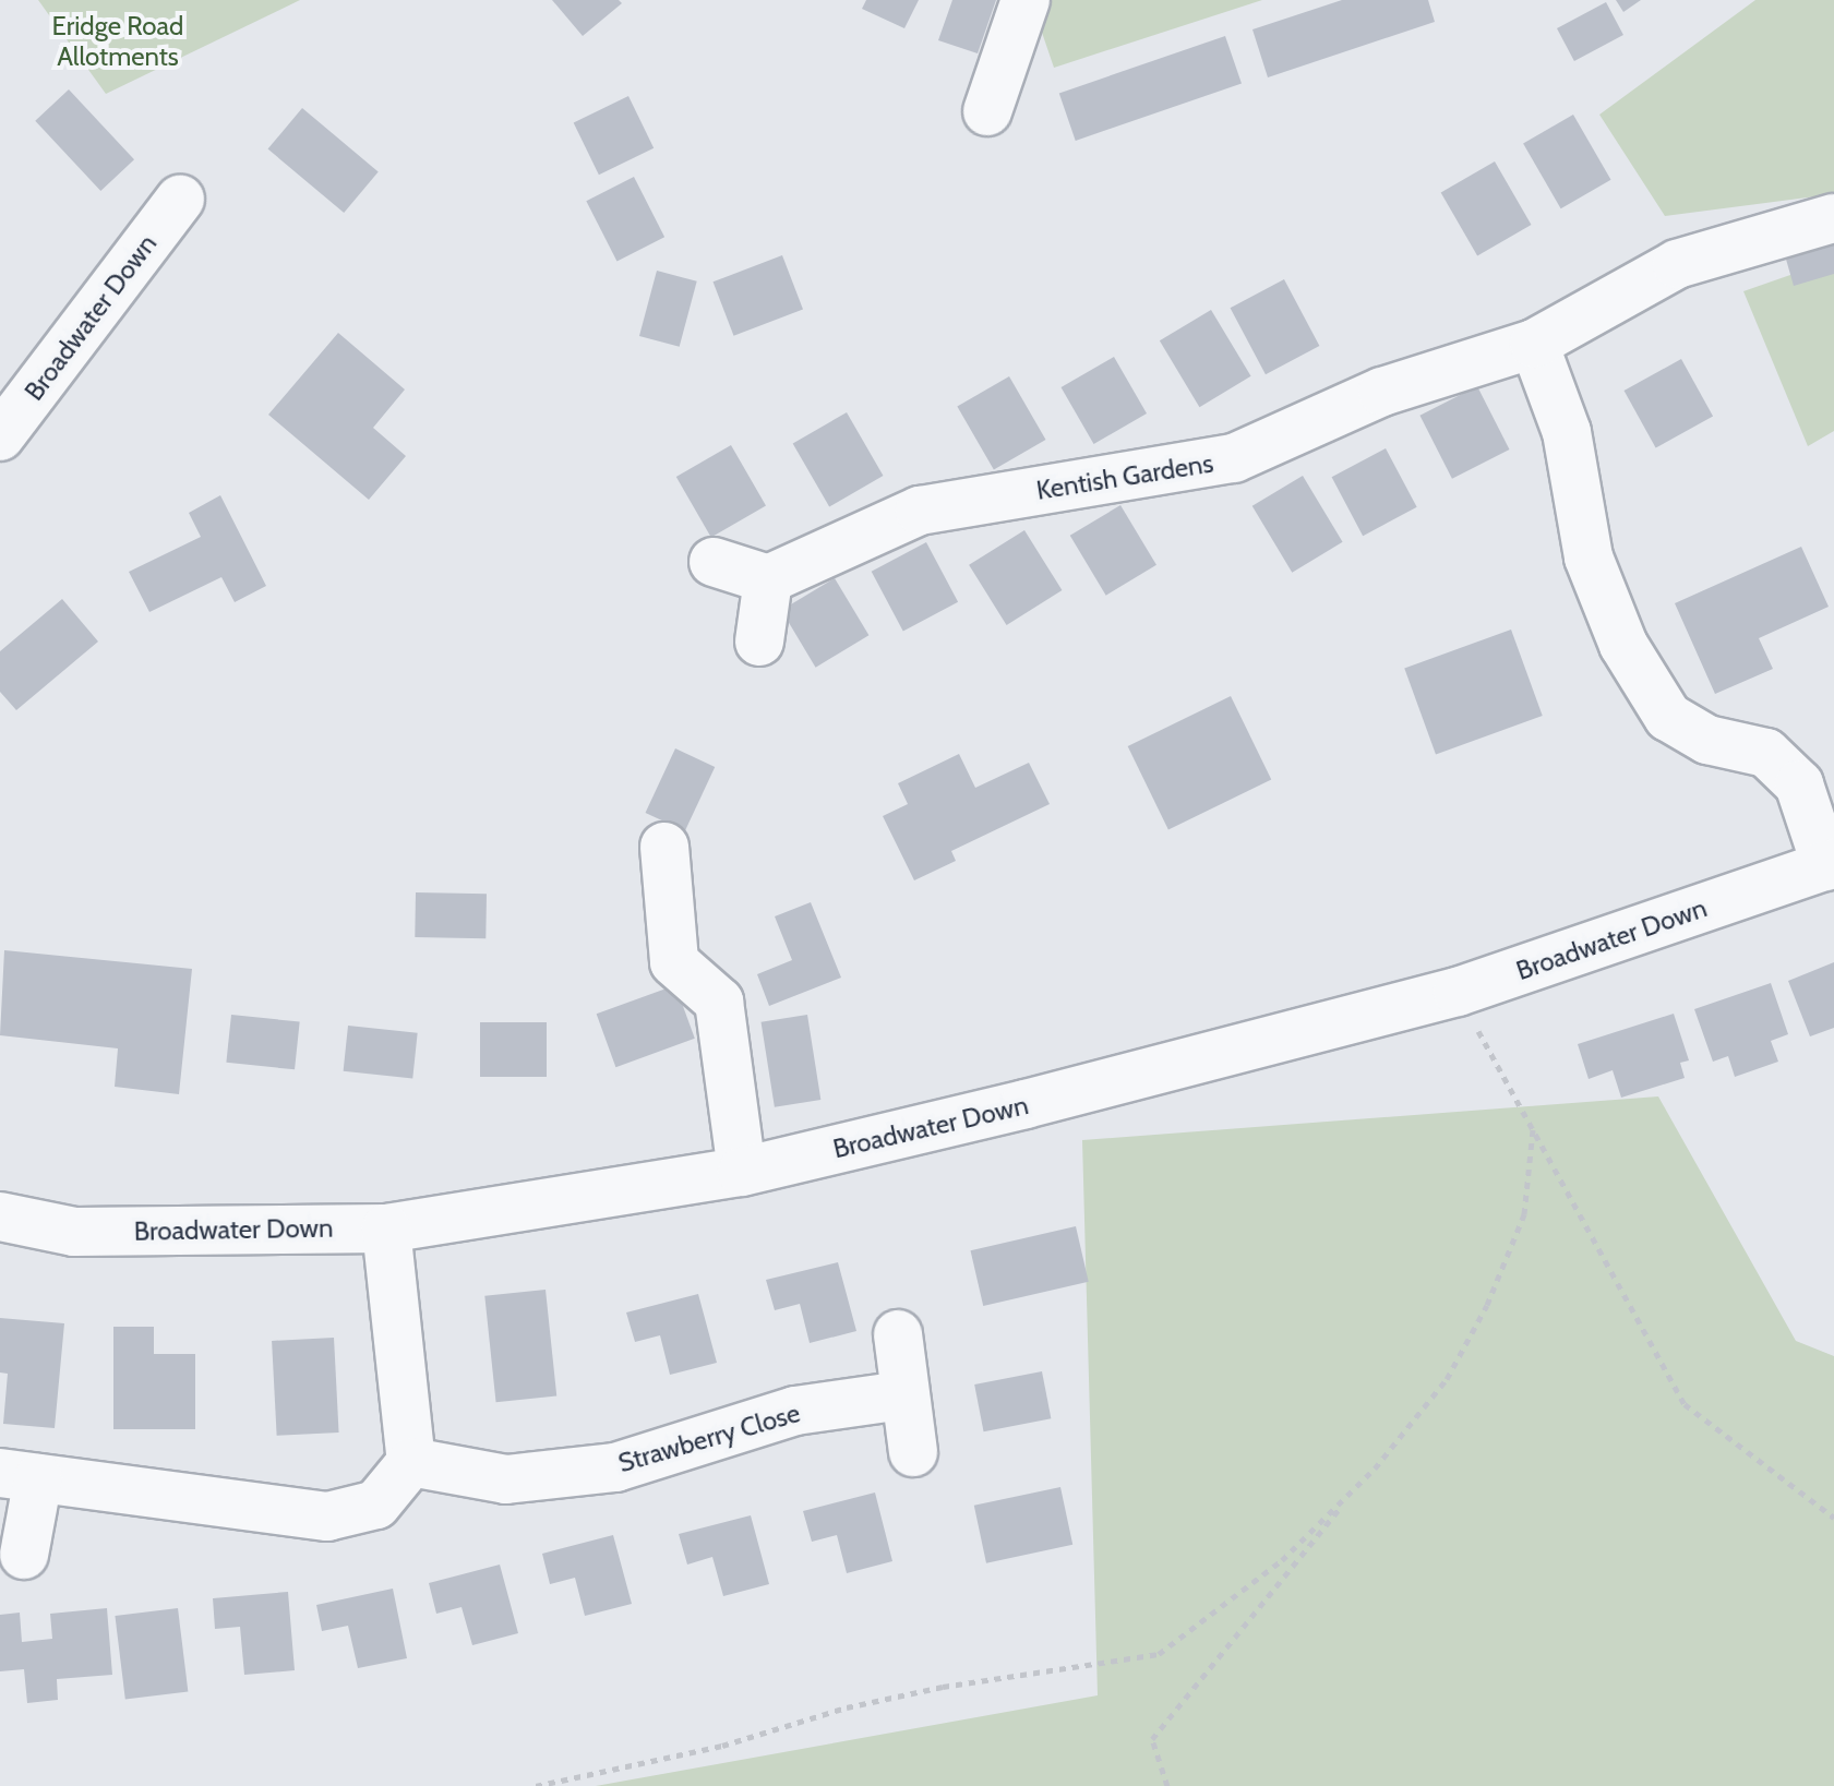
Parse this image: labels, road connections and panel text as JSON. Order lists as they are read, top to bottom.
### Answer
{
  "streets": {
    "street": ["Broadwater Down", "Kentish Gardens", "Strawberry Close"]
  },
  "parks": ["Eridge Road Allotments"]
}
